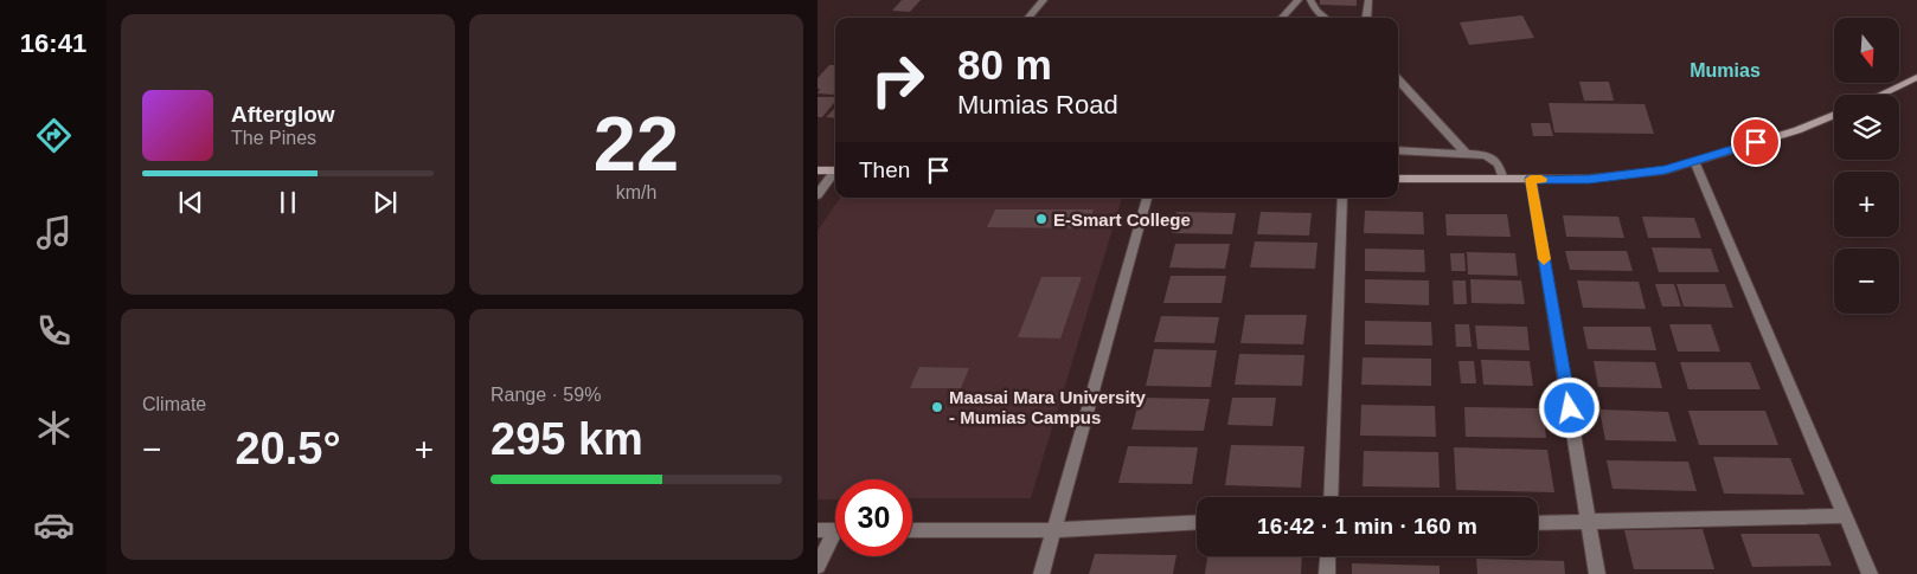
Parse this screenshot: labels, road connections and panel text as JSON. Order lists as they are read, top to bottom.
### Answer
{
  "districts": ["Mumias"],
  "places": ["E-Smart College", "Maasai Mara University - Mumias Campus"],
  "north": "bottom",
  "page": {
    "tabs": "16:41",
    "tile": [
      ["22", "km/h"],
      "Climate",
      ["Range · 59%", "295 km"]
    ],
    "map_buttons": ["+", "−"],
    "turn": ["80 m", "Mumias Road"],
    "song": ["Afterglow", "The Pines"],
    "then": "Then",
    "heat": ["−", "20.5°", "+"],
    "limit": "30",
    "trip": "16:42 · 1 min · 160 m"
  }
}
